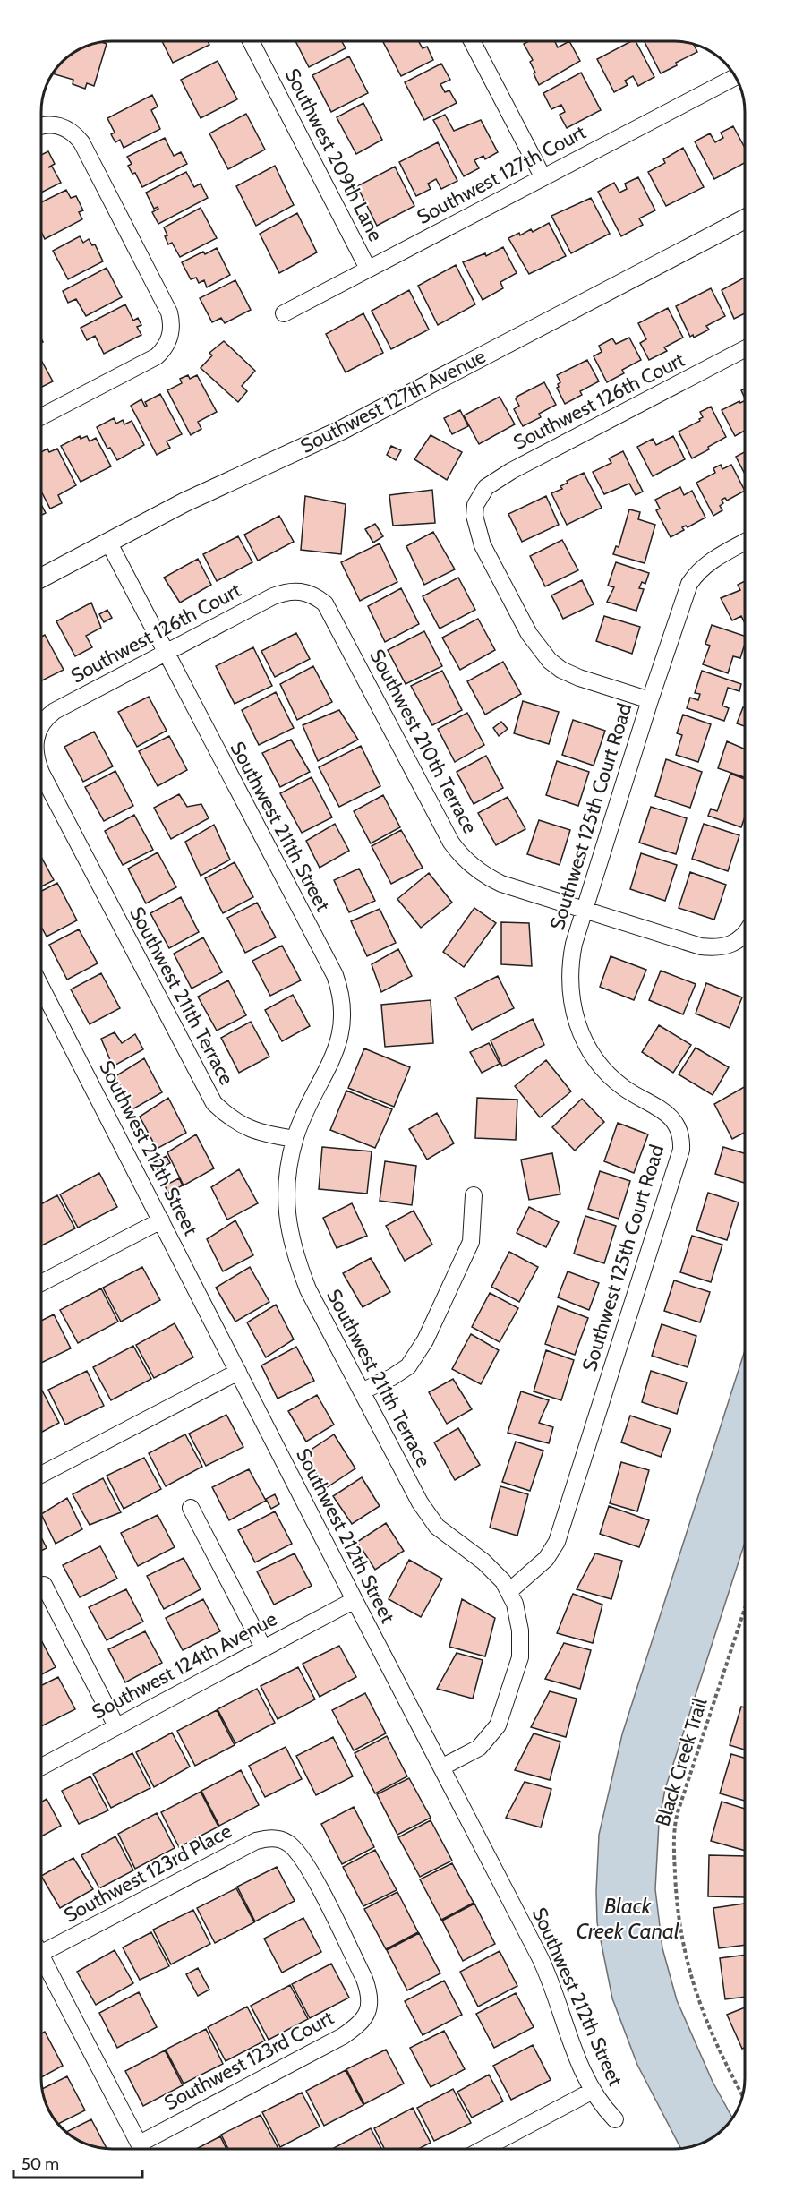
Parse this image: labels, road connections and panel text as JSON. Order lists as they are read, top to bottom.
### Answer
{
  "streets": {
    "street": [
      "Southwest 209th Lane",
      "Southwest 127th Court",
      "Southwest 127th Avenue",
      "Southwest 126th Court",
      "Southwest 210th Terrace",
      "Southwest 125th Court Road",
      "Southwest 211th Street",
      "Southwest 211th Terrace",
      "Southwest 212th Street",
      "Southwest 124th Avenue",
      "Southwest 123rd Place",
      "Southwest 123rd Court"
    ],
    "path": ["Black Creek Trail"]
  },
  "crossings": [
    ["Southwest 209th Lane", "Southwest 127th Court"],
    ["Southwest 127th Avenue", "Southwest 211th Street"],
    ["Southwest 126th Court", "Southwest 210th Terrace"],
    ["Southwest 126th Court", "Southwest 125th Court Road"],
    ["Southwest 126th Court", "Southwest 211th Street"],
    ["Southwest 210th Terrace", "Southwest 125th Court Road"],
    ["Southwest 125th Court Road", "Southwest 211th Terrace"],
    ["Southwest 211th Street", "Southwest 211th Terrace"],
    ["Southwest 212th Street", "Southwest 124th Avenue"],
    ["Southwest 123rd Place", "Southwest 123rd Court"]
  ],
  "water": ["Black Creek Canal"],
  "scale_bar": "50 m"
}
